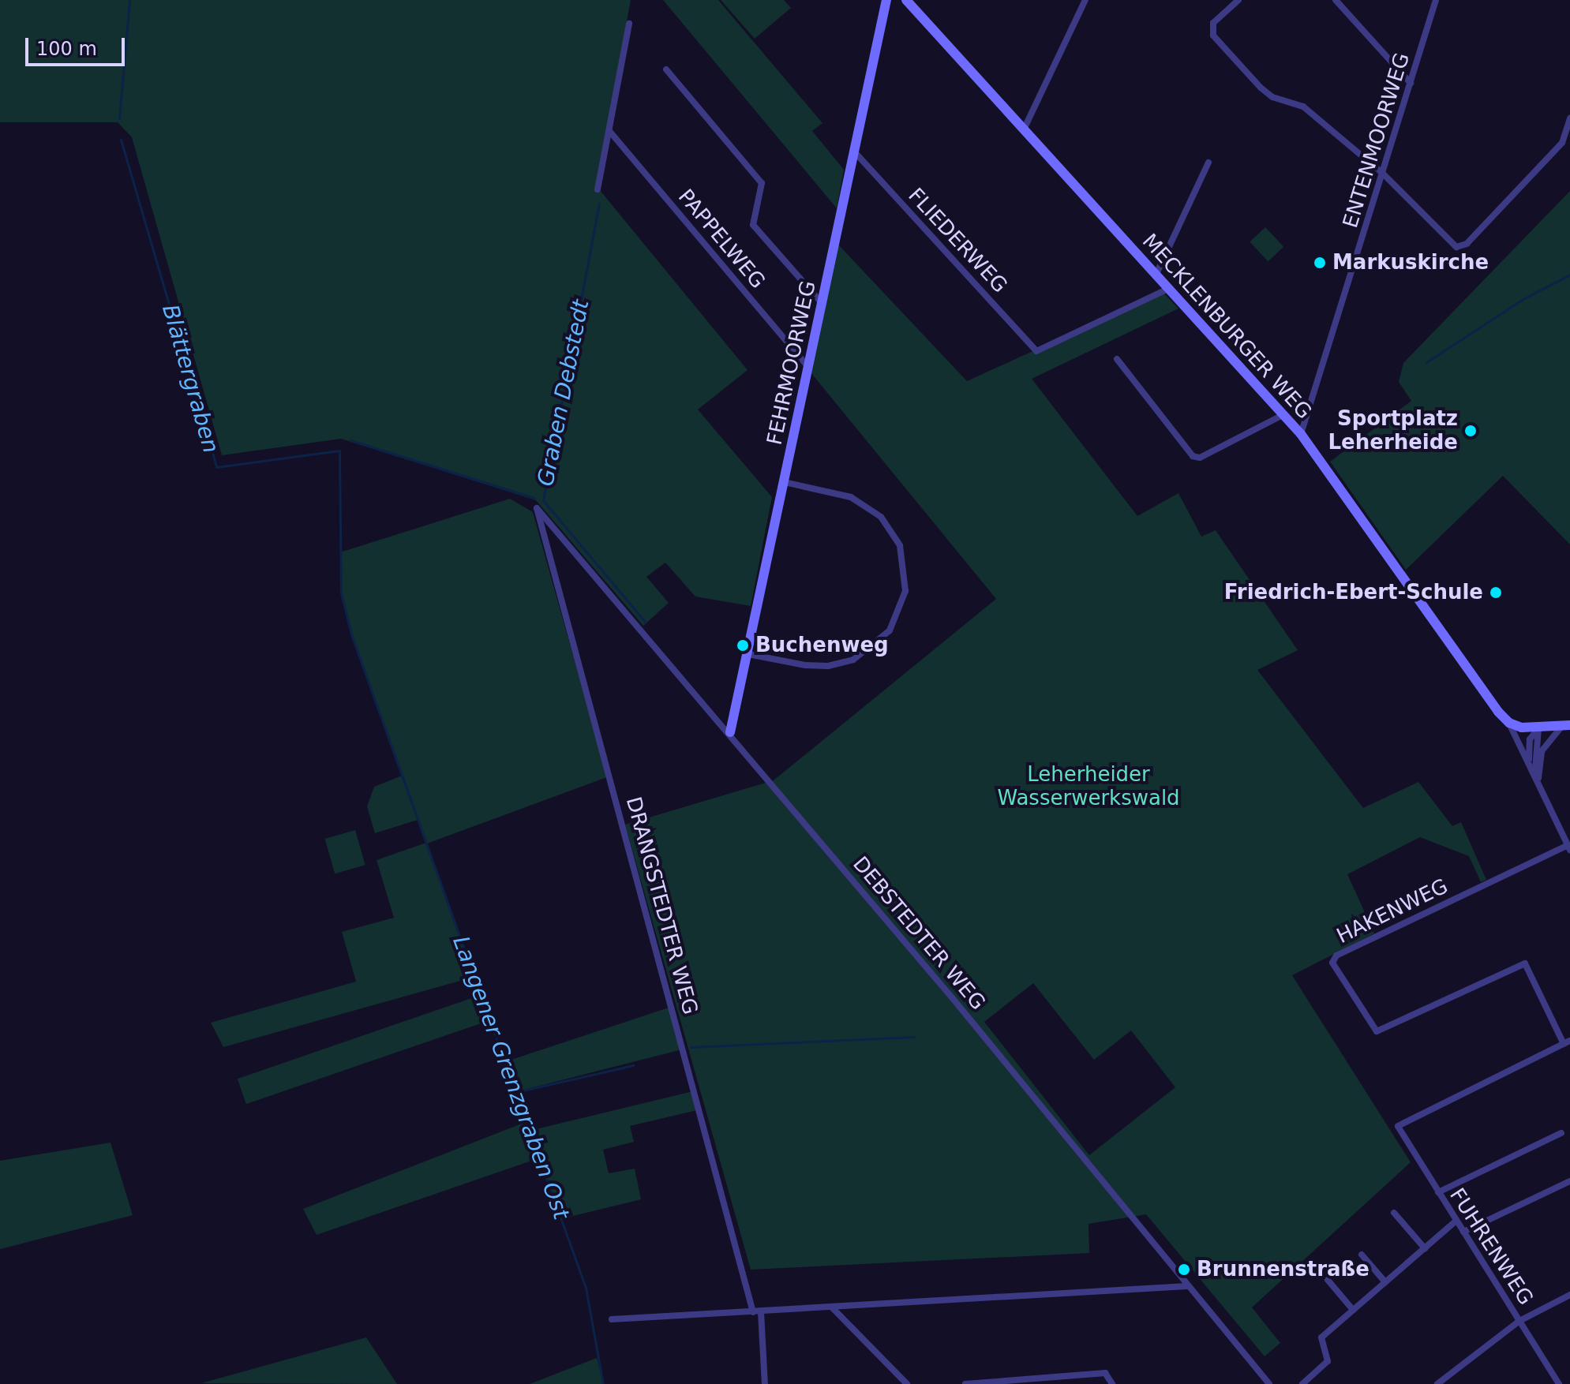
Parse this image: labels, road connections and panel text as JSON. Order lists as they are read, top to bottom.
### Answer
{
  "streets": {
    "street": [
      "ENTENMOORWEG",
      "PAPPELWEG",
      "FLIEDERWEG",
      "MECKLENBURGER WEG",
      "FEHRMOORWEG",
      "DRANGSTEDTER WEG",
      "HAKENWEG",
      "DEBSTEDTER WEG",
      "FUHRENWEG"
    ]
  },
  "crossings": [
    ["ENTENMOORWEG", "MECKLENBURGER WEG"],
    ["PAPPELWEG", "FEHRMOORWEG"],
    ["FLIEDERWEG", "MECKLENBURGER WEG"],
    ["FLIEDERWEG", "FEHRMOORWEG"],
    ["MECKLENBURGER WEG", "HAKENWEG"],
    ["FEHRMOORWEG", "DEBSTEDTER WEG"],
    ["DRANGSTEDTER WEG", "DEBSTEDTER WEG"],
    ["HAKENWEG", "FUHRENWEG"]
  ],
  "water": ["Blättergraben", "Graben Debstedt", "Langener Grenzgraben Ost"],
  "parks": ["Leherheider Wasserwerkswald"],
  "places": [
    "Markuskirche",
    "Sportplatz Leherheide",
    "Friedrich-Ebert-Schule",
    "Buchenweg",
    "Brunnenstraße"
  ],
  "scale_bar": "100 m"
}
